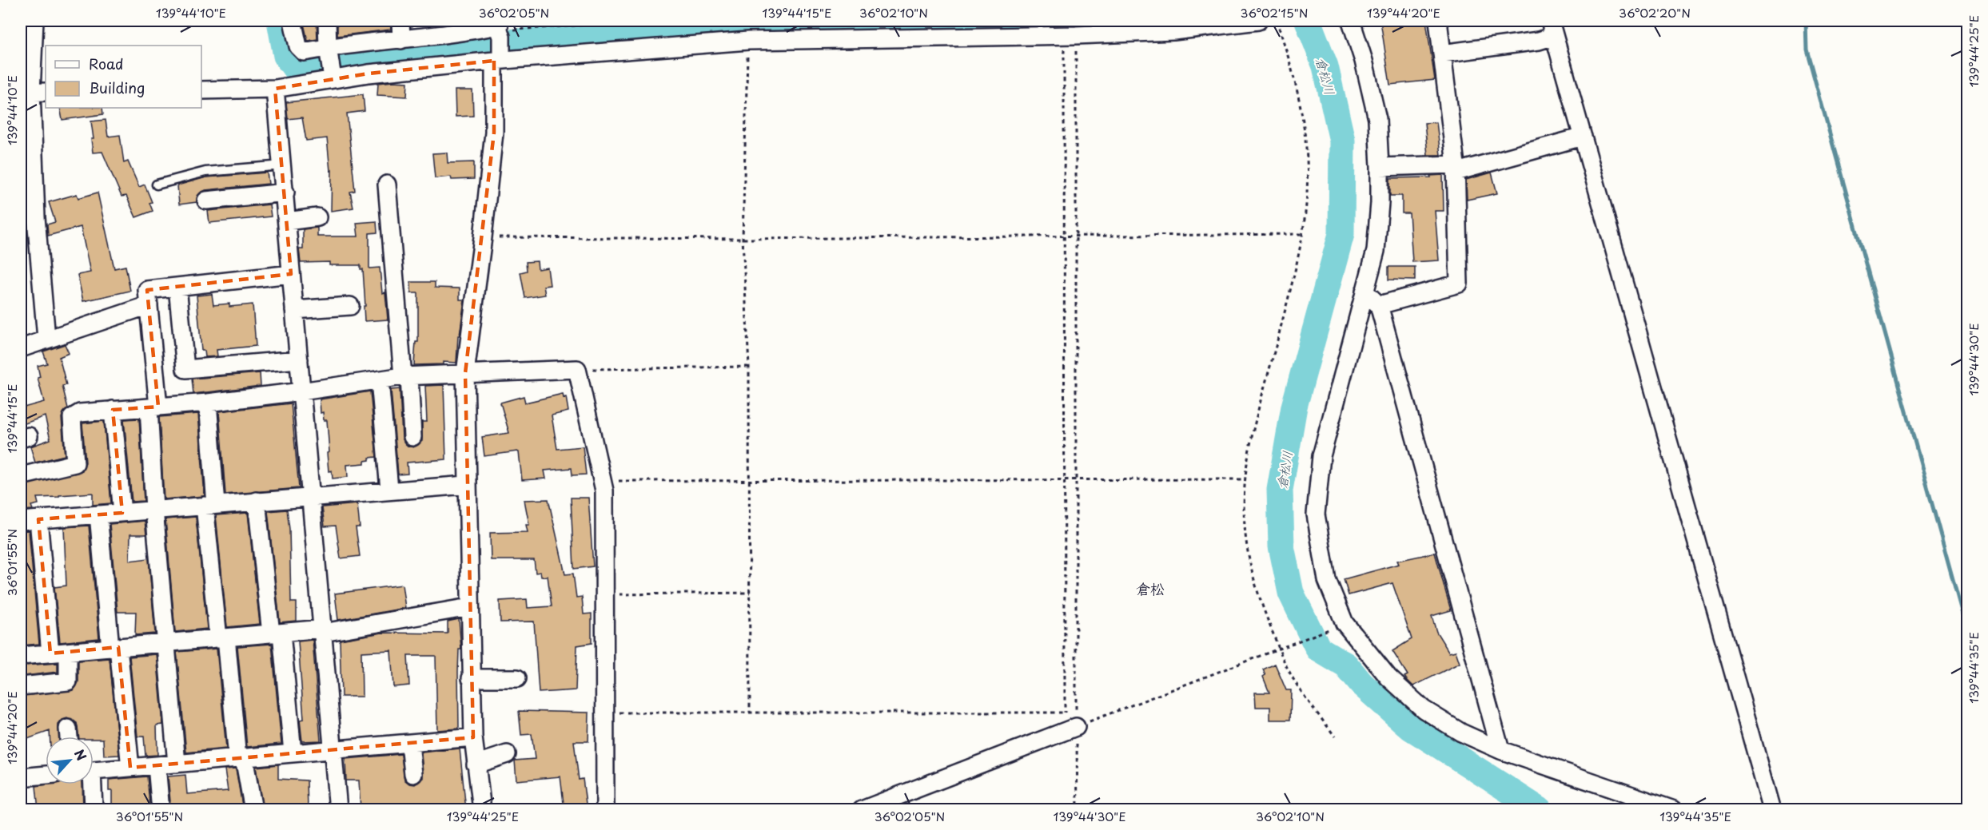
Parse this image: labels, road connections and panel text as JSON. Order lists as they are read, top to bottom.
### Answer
{
  "districts": ["倉松"],
  "water": ["倉松川"],
  "legend": ["Road", "Building"],
  "north": "top right",
  "coordinates": [
    "139°44'10\"E",
    "36°02'05\"N",
    "139°44'15\"E",
    "36°02'10\"N",
    "36°02'15\"N",
    "139°44'20\"E",
    "36°02'20\"N",
    "139°44'25\"E",
    "139°44'30\"E",
    "36°01'55\"N",
    "139°44'35\"E"
  ]
}
